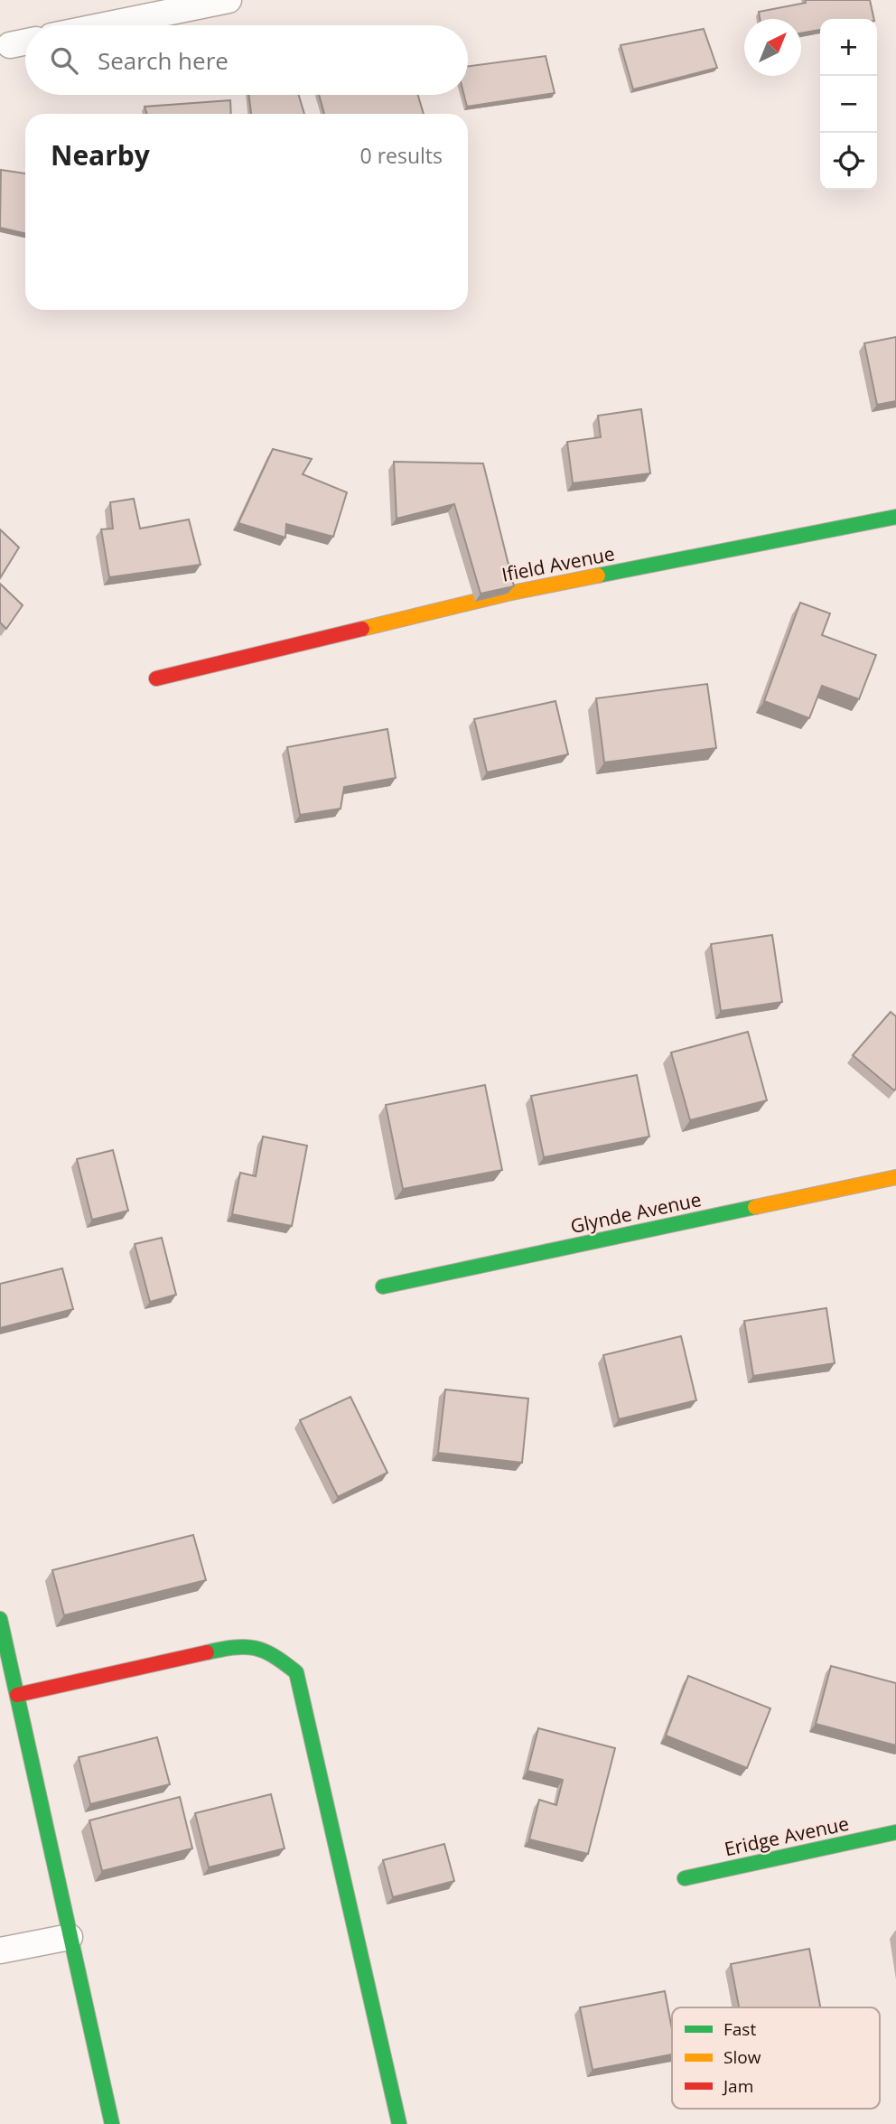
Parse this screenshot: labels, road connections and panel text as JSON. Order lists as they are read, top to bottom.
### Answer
{
  "streets": {
    "street": ["Ifield Avenue", "Glynde Avenue", "Eridge Avenue"]
  },
  "legend": ["Fast", "Slow", "Jam"],
  "north": "top right",
  "page": {
    "map_buttons": ["+", "−"],
    "search": "Search here",
    "heading": ["Nearby", "0 results"]
  }
}
